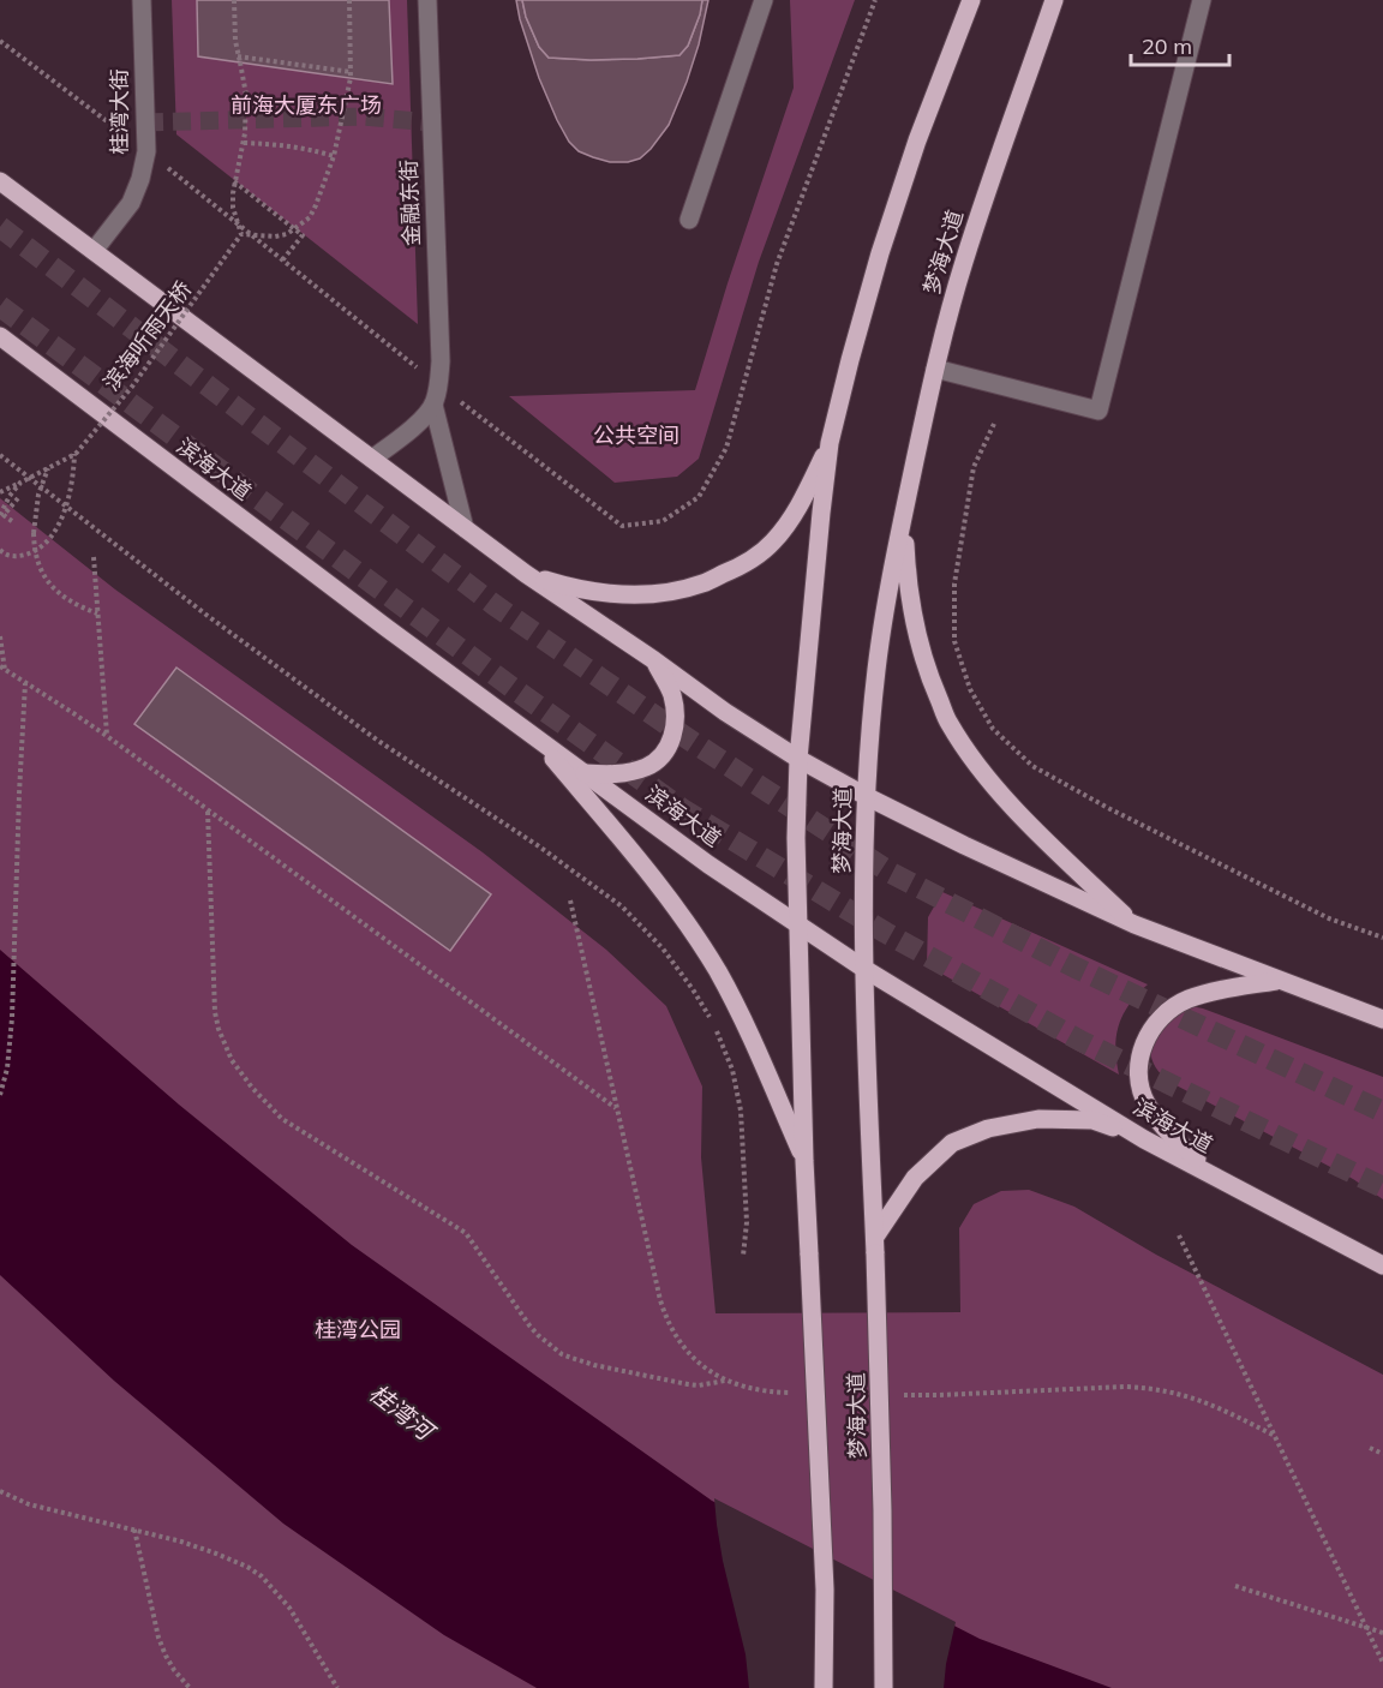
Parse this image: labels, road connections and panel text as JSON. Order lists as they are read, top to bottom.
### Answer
{
  "streets": {
    "main road": ["梦海大道", "滨海大道"],
    "street": ["桂湾大街", "金融东街"],
    "path": ["滨海听雨天桥"]
  },
  "crossings": [
    ["梦海大道", "滨海大道"]
  ],
  "water": ["桂湾河"],
  "parks": ["前海大厦东广场", "公共空间", "桂湾公园"],
  "scale_bar": "20 m"
}
